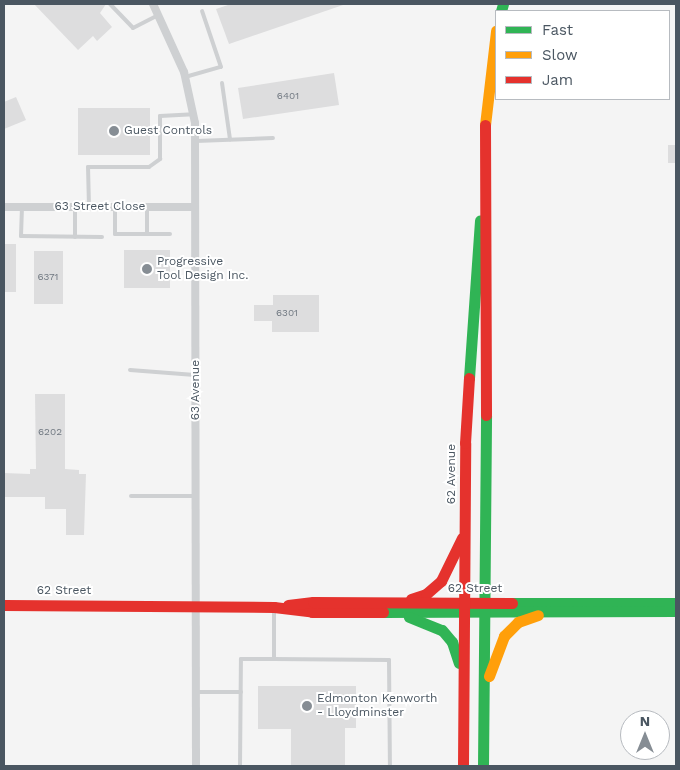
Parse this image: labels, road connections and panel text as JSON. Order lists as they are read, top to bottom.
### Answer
{
  "streets": {
    "main road": ["62 Avenue", "62 Street"],
    "street": ["63 Street Close", "63 Avenue"]
  },
  "crossings": [
    ["63 Street Close", "63 Avenue"],
    ["63 Avenue", "62 Street"],
    ["62 Avenue", "62 Street"]
  ],
  "places": ["Guest Controls", "Progressive Tool Design Inc.", "Edmonton Kenworth - Lloydminster"],
  "house_numbers": [
    "6401",
    "6371",
    "6301",
    "6202"
  ],
  "legend": ["Fast", "Slow", "Jam"],
  "north": "top"
}
